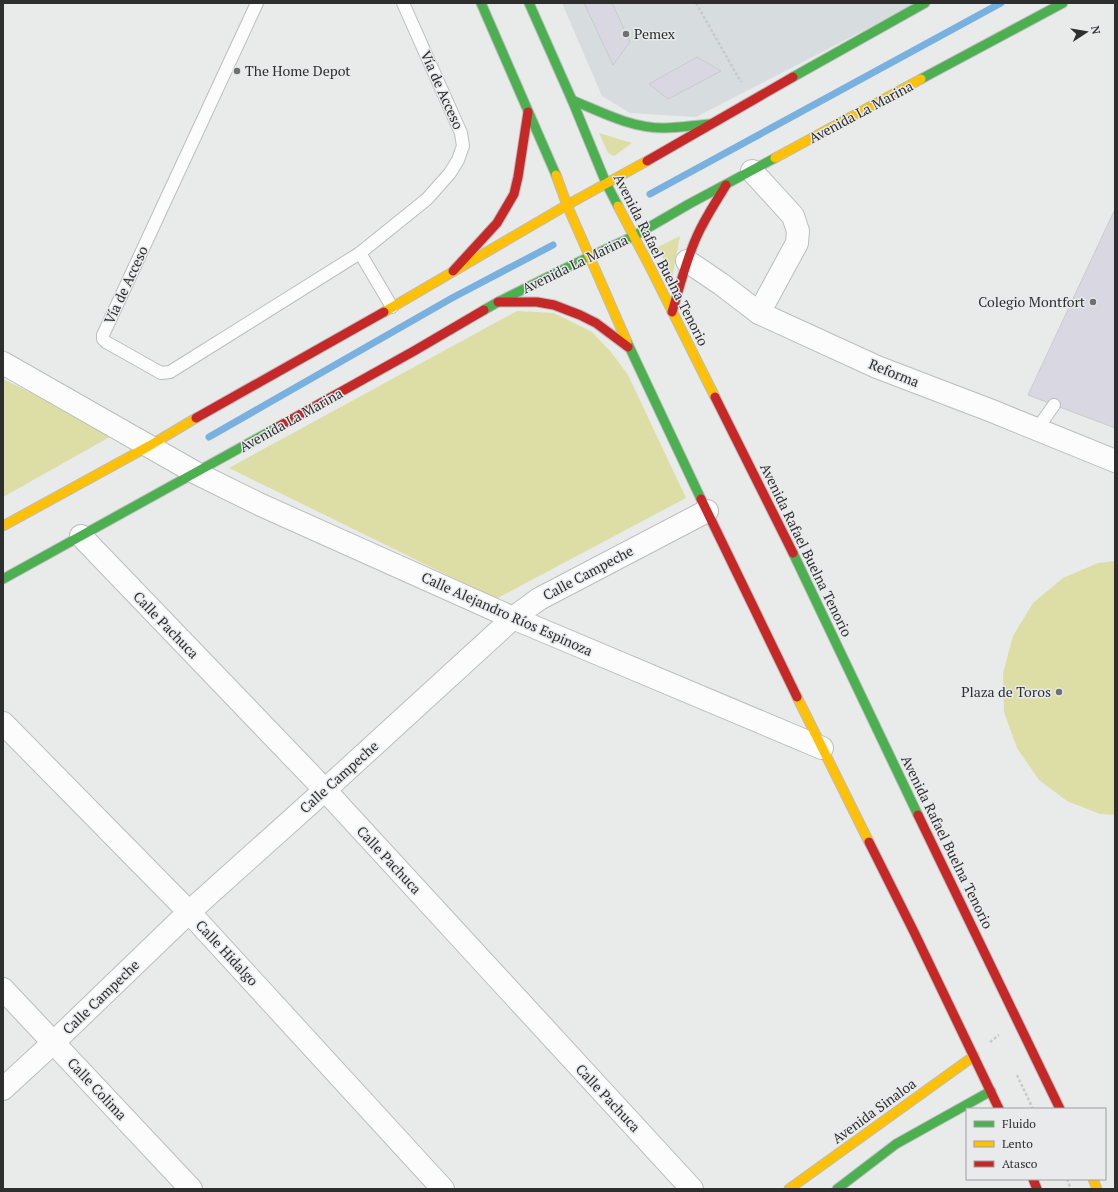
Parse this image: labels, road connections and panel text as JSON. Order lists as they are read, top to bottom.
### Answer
{
  "streets": {
    "main road": ["Avenida La Marina", "Avenida Rafael Buelna Tenorio", "Avenida Sinaloa"],
    "street": [
      "Reforma",
      "Calle Campeche",
      "Calle Alejandro Ríos Espinoza",
      "Calle Pachuca",
      "Calle Hidalgo",
      "Calle Colima"
    ],
    "lane": ["Vía de Acceso"]
  },
  "crossings": [
    ["Avenida La Marina", "Avenida Rafael Buelna Tenorio"],
    ["Avenida La Marina", "Calle Alejandro Ríos Espinoza"],
    ["Avenida La Marina", "Calle Pachuca"],
    ["Calle Campeche", "Calle Alejandro Ríos Espinoza"],
    ["Calle Campeche", "Calle Pachuca"],
    ["Calle Campeche", "Calle Hidalgo"],
    ["Calle Campeche", "Calle Colima"]
  ],
  "places": [
    "Pemex",
    "The Home Depot",
    "Colegio Montfort",
    "Plaza de Toros"
  ],
  "legend": ["Fluido", "Lento", "Atasco"],
  "north": "right"
}
